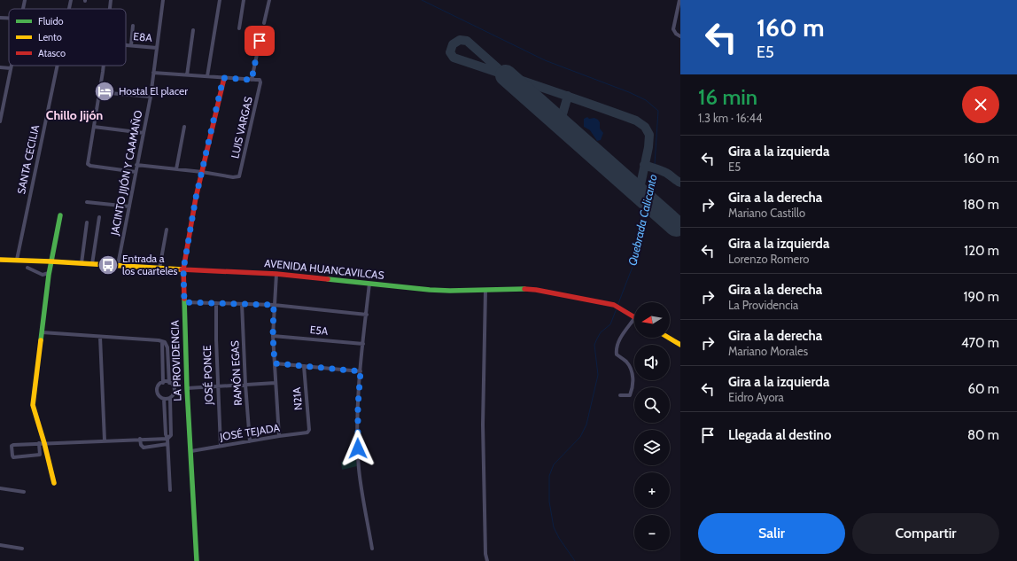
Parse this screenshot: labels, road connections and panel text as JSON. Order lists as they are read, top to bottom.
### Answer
{
  "streets": {
    "street": [
      "E8A",
      "LUIS VARGAS",
      "SANTA CECILIA",
      "JACINTO JIJÓN Y CAAMAÑO",
      "AVENIDA HUANCAVILCAS",
      "E5A",
      "LA PROVIDENCIA",
      "RAMÓN EGAS",
      "JOSÉ PONCE",
      "N21A",
      "JOSÉ TEJADA"
    ]
  },
  "crossings": [
    ["E8A", "JACINTO JIJÓN Y CAAMAÑO"],
    ["LUIS VARGAS", "LA PROVIDENCIA"],
    ["SANTA CECILIA", "AVENIDA HUANCAVILCAS"],
    ["JACINTO JIJÓN Y CAAMAÑO", "AVENIDA HUANCAVILCAS"],
    ["AVENIDA HUANCAVILCAS", "LA PROVIDENCIA"],
    ["LA PROVIDENCIA", "JOSÉ TEJADA"],
    ["RAMÓN EGAS", "JOSÉ TEJADA"],
    ["JOSÉ PONCE", "JOSÉ TEJADA"],
    ["N21A", "JOSÉ TEJADA"]
  ],
  "districts": ["Chillo Jijón"],
  "water": ["Quebrada Calicanto"],
  "places": {
    "hotel": ["Hostal El placer"],
    "bus stop": ["Entrada a los cuarteles"]
  },
  "legend": ["Fluido", "Lento", "Atasco"],
  "north": "left",
  "page": {
    "turn": ["160 m", "E5"],
    "heading": ["16 min", "1.3 km · 16:44"],
    "list": [
      {
        "name": "Gira a la izquierda",
        "note": "E5",
        "value": "160 m"
      },
      {
        "name": "Gira a la derecha",
        "note": "Mariano Castillo",
        "value": "180 m"
      },
      {
        "name": "Gira a la izquierda",
        "note": "Lorenzo Romero",
        "value": "120 m"
      },
      {
        "name": "Gira a la derecha",
        "note": "La Providencia",
        "value": "190 m"
      },
      {
        "name": "Gira a la derecha",
        "note": "Mariano Morales",
        "value": "470 m"
      },
      {
        "name": "Gira a la izquierda",
        "note": "Eidro Ayora",
        "value": "60 m"
      },
      {
        "name": "Llegada al destino",
        "value": "80 m"
      }
    ],
    "map_buttons": ["+", "−"],
    "buttons": ["Salir", "Compartir"]
  }
}
